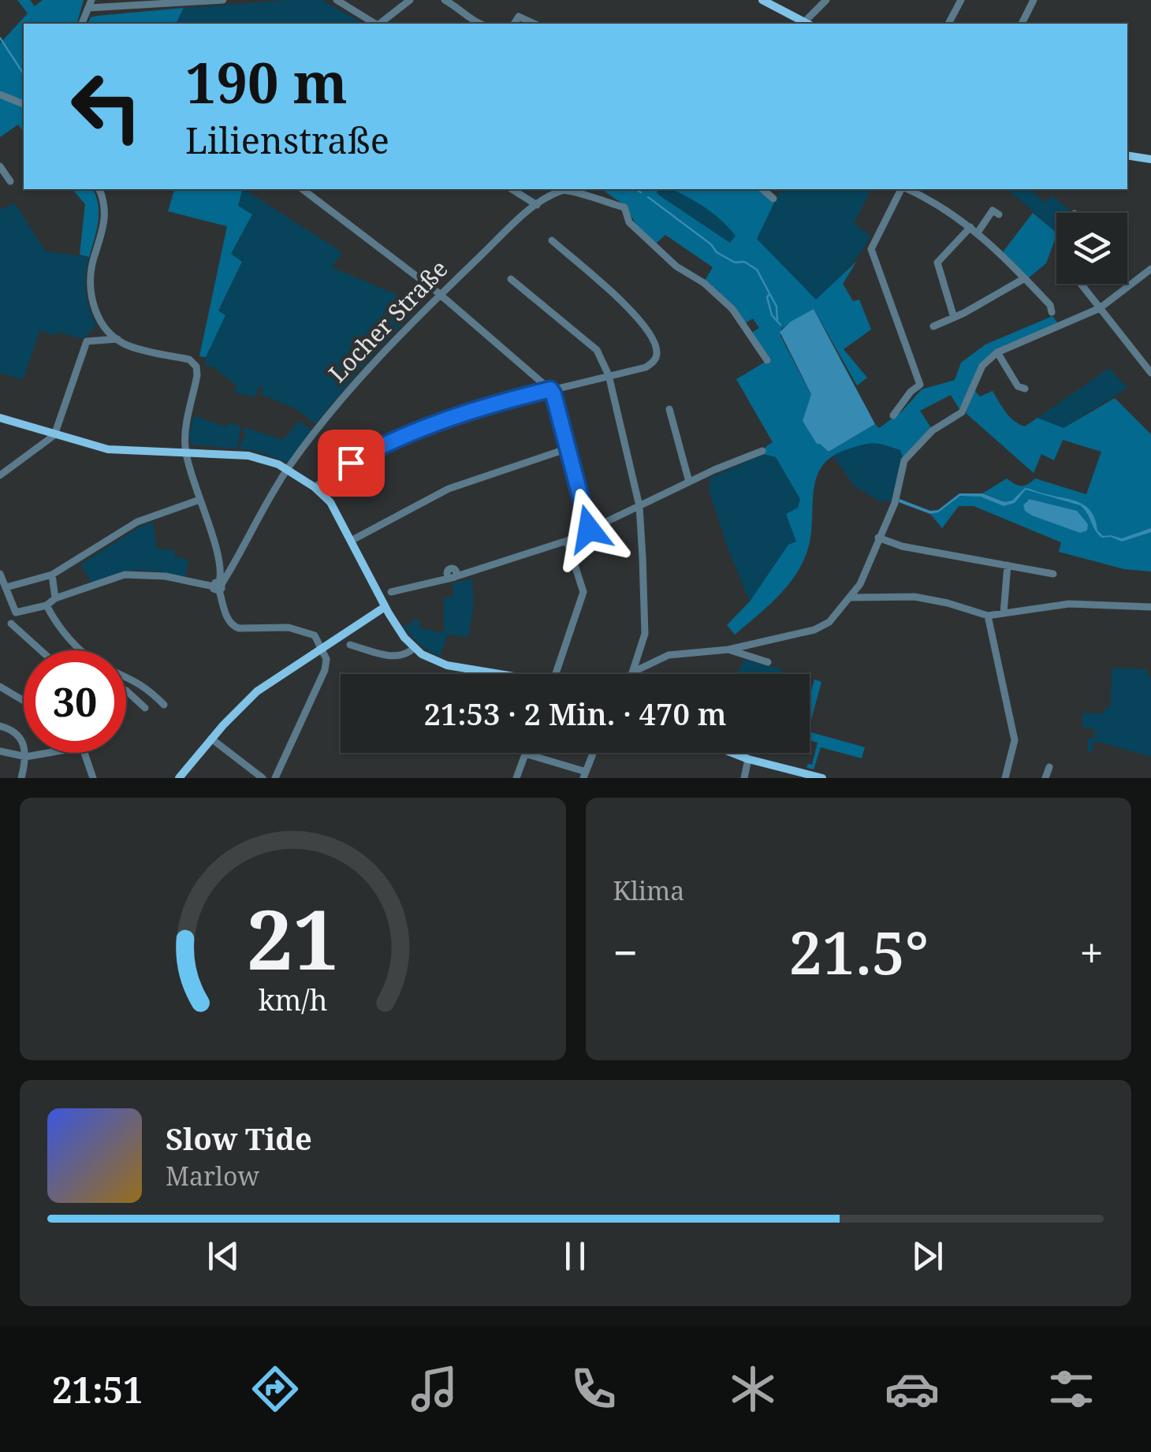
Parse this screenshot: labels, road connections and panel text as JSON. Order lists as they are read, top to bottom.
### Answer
{
  "streets": {
    "street": ["Locher Straße"]
  },
  "page": {
    "turn": ["190 m", "Lilienstraße"],
    "limit": "30",
    "trip": "21:53 · 2 Min. · 470 m",
    "tile": "Klima",
    "heat": ["−", "21.5°", "+"],
    "song": ["Slow Tide", "Marlow"],
    "tabs": "21:51",
    "gauge": ["21", "km/h"]
  }
}
